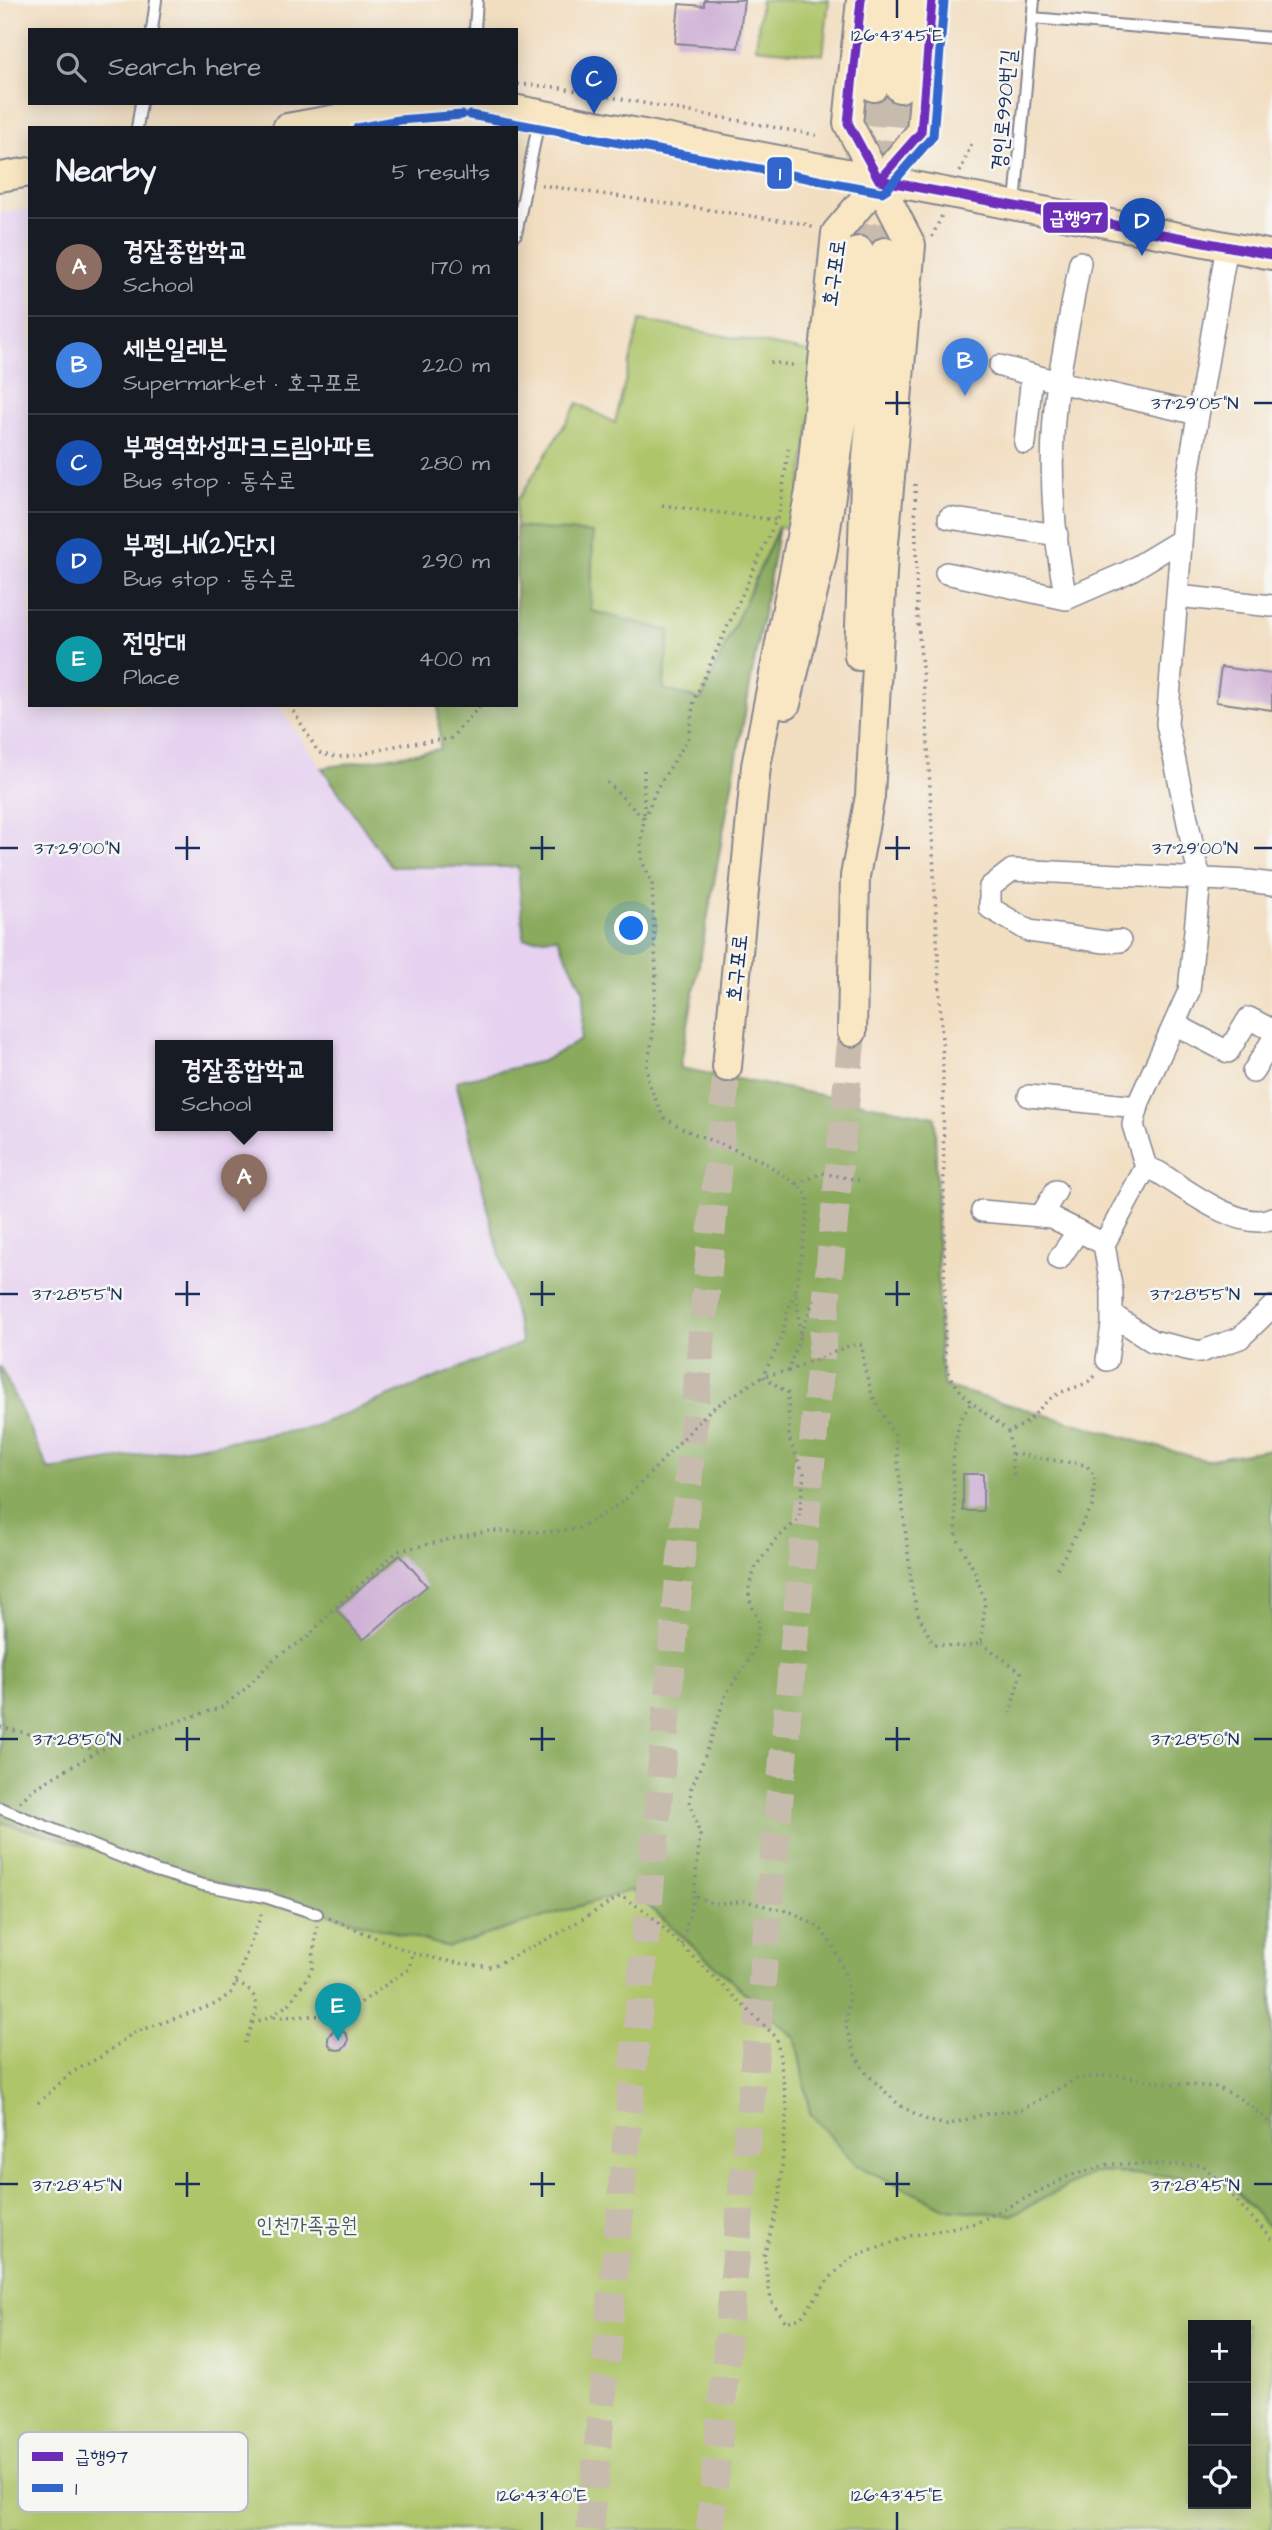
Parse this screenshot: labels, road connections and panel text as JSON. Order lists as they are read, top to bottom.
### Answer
{
  "streets": {
    "main road": ["호구포로"],
    "lane": ["경인로990번길"]
  },
  "parks": ["인천가족공원"],
  "lines": ["transit line 급행97", "transit line 1"],
  "legend": ["급행97", "1"],
  "page": {
    "search": "Search here",
    "pins": [
      "C",
      "D",
      "B",
      "A",
      "E"
    ],
    "heading": ["Nearby", "5 results"],
    "list": [
      {
        "mark": "A",
        "name": "경잘종합학교",
        "note": "School",
        "value": "170 m"
      },
      {
        "mark": "B",
        "name": "세븐일레븐",
        "note": "Supermarket · 호구포로",
        "value": "220 m"
      },
      {
        "mark": "C",
        "name": "부평역화성파크드림아파트",
        "note": "Bus stop · 동수로",
        "value": "280 m"
      },
      {
        "mark": "D",
        "name": "부평LH1(2)단지",
        "note": "Bus stop · 동수로",
        "value": "290 m"
      },
      {
        "mark": "E",
        "name": "전망대",
        "note": "Place",
        "value": "400 m"
      }
    ],
    "popup": ["경잘종합학교", "School"],
    "map_buttons": ["+", "−"]
  },
  "coordinates": [
    "126°43'45\"E",
    "37°29'05\"N",
    "37°29'00\"N",
    "37°28'55\"N",
    "37°28'50\"N",
    "37°28'45\"N",
    "126°43'40\"E"
  ]
}
